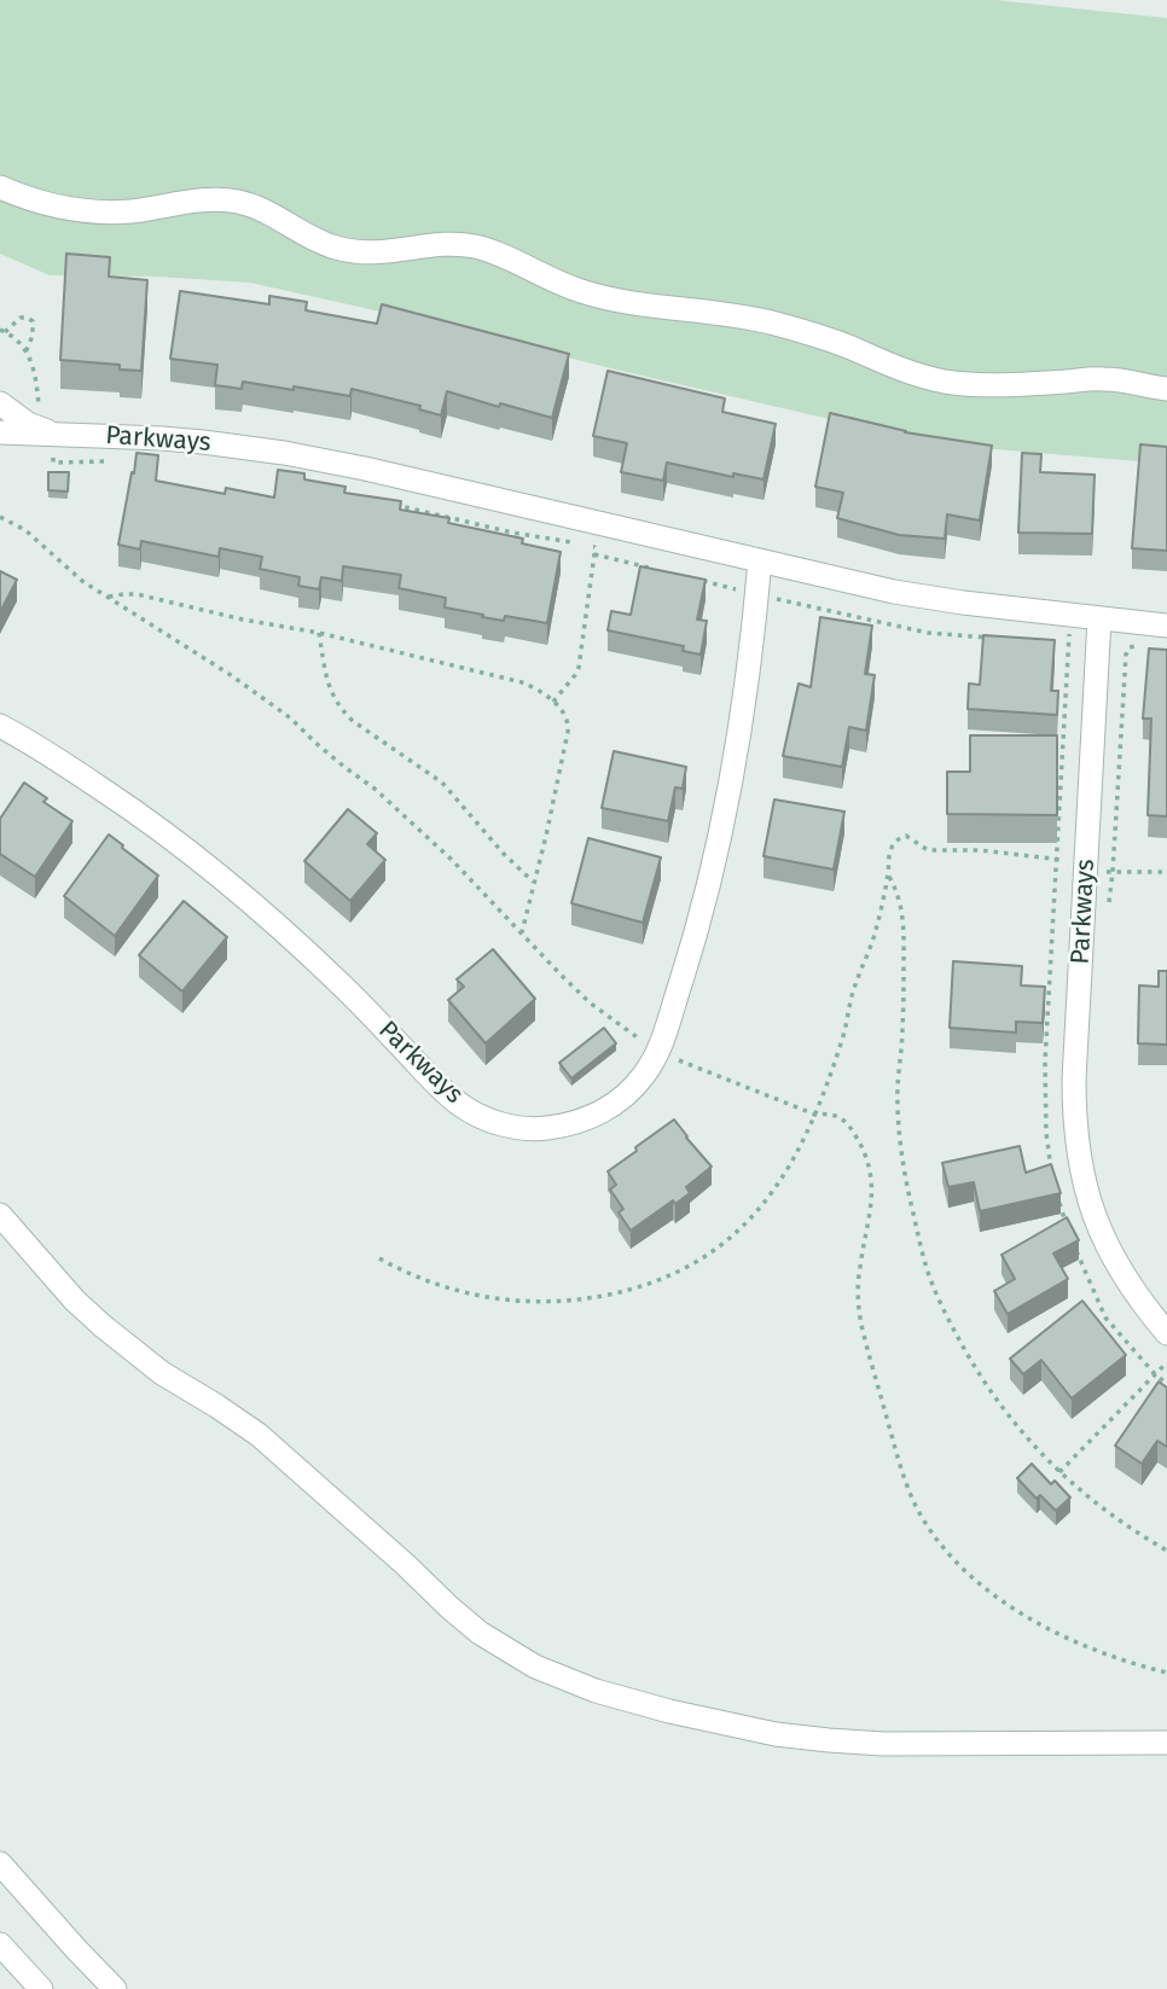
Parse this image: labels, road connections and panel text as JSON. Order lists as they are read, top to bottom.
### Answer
{
  "streets": {
    "street": ["Parkways"]
  }
}
